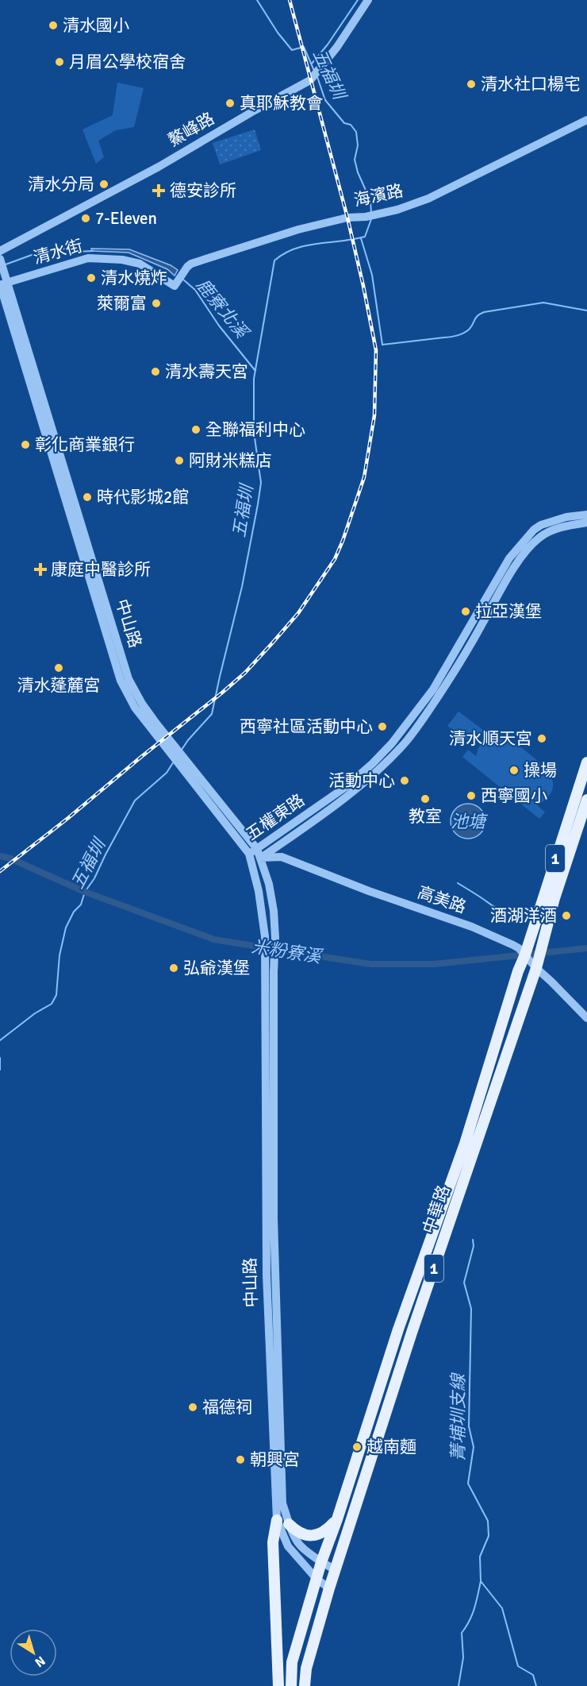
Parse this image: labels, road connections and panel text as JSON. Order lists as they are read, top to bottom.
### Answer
{
  "streets": {
    "main road": ["1", "中華路"],
    "street": [
      "鰲峰路",
      "海濱路",
      "清水街",
      "中山路",
      "五權東路",
      "高美路"
    ]
  },
  "crossings": [
    ["海濱路", "清水街"],
    ["清水街", "中山路"],
    ["中山路", "五權東路"],
    ["中山路", "1"],
    ["中山路", "高美路"],
    ["中山路", "中華路"],
    ["五權東路", "高美路"],
    ["1", "高美路"],
    ["1", "中華路"],
    ["高美路", "中華路"]
  ],
  "water": [
    "五福圳",
    "鹿寮北溪",
    "池塘",
    "米粉寮溪",
    "菁埔圳支線"
  ],
  "places": {
    "other": [
      "清水國小",
      "月眉公學校宿舍",
      "清水社口楊宅",
      "真耶穌教會",
      "清水分局",
      "7-Eleven",
      "清水燒炸",
      "萊爾富",
      "清水壽天宮",
      "全聯福利中心",
      "彰化商業銀行",
      "阿財米糕店",
      "時代影城2館",
      "拉亞漢堡",
      "清水蓬麓宮",
      "西寧社區活動中心",
      "清水順天宮",
      "操場",
      "活動中心",
      "西寧國小",
      "教室",
      "酒湖洋酒",
      "弘爺漢堡",
      "福德祠",
      "越南麵",
      "朝興宮"
    ],
    "health": ["德安診所", "康庭中醫診所"]
  },
  "north": "bottom right"
}
